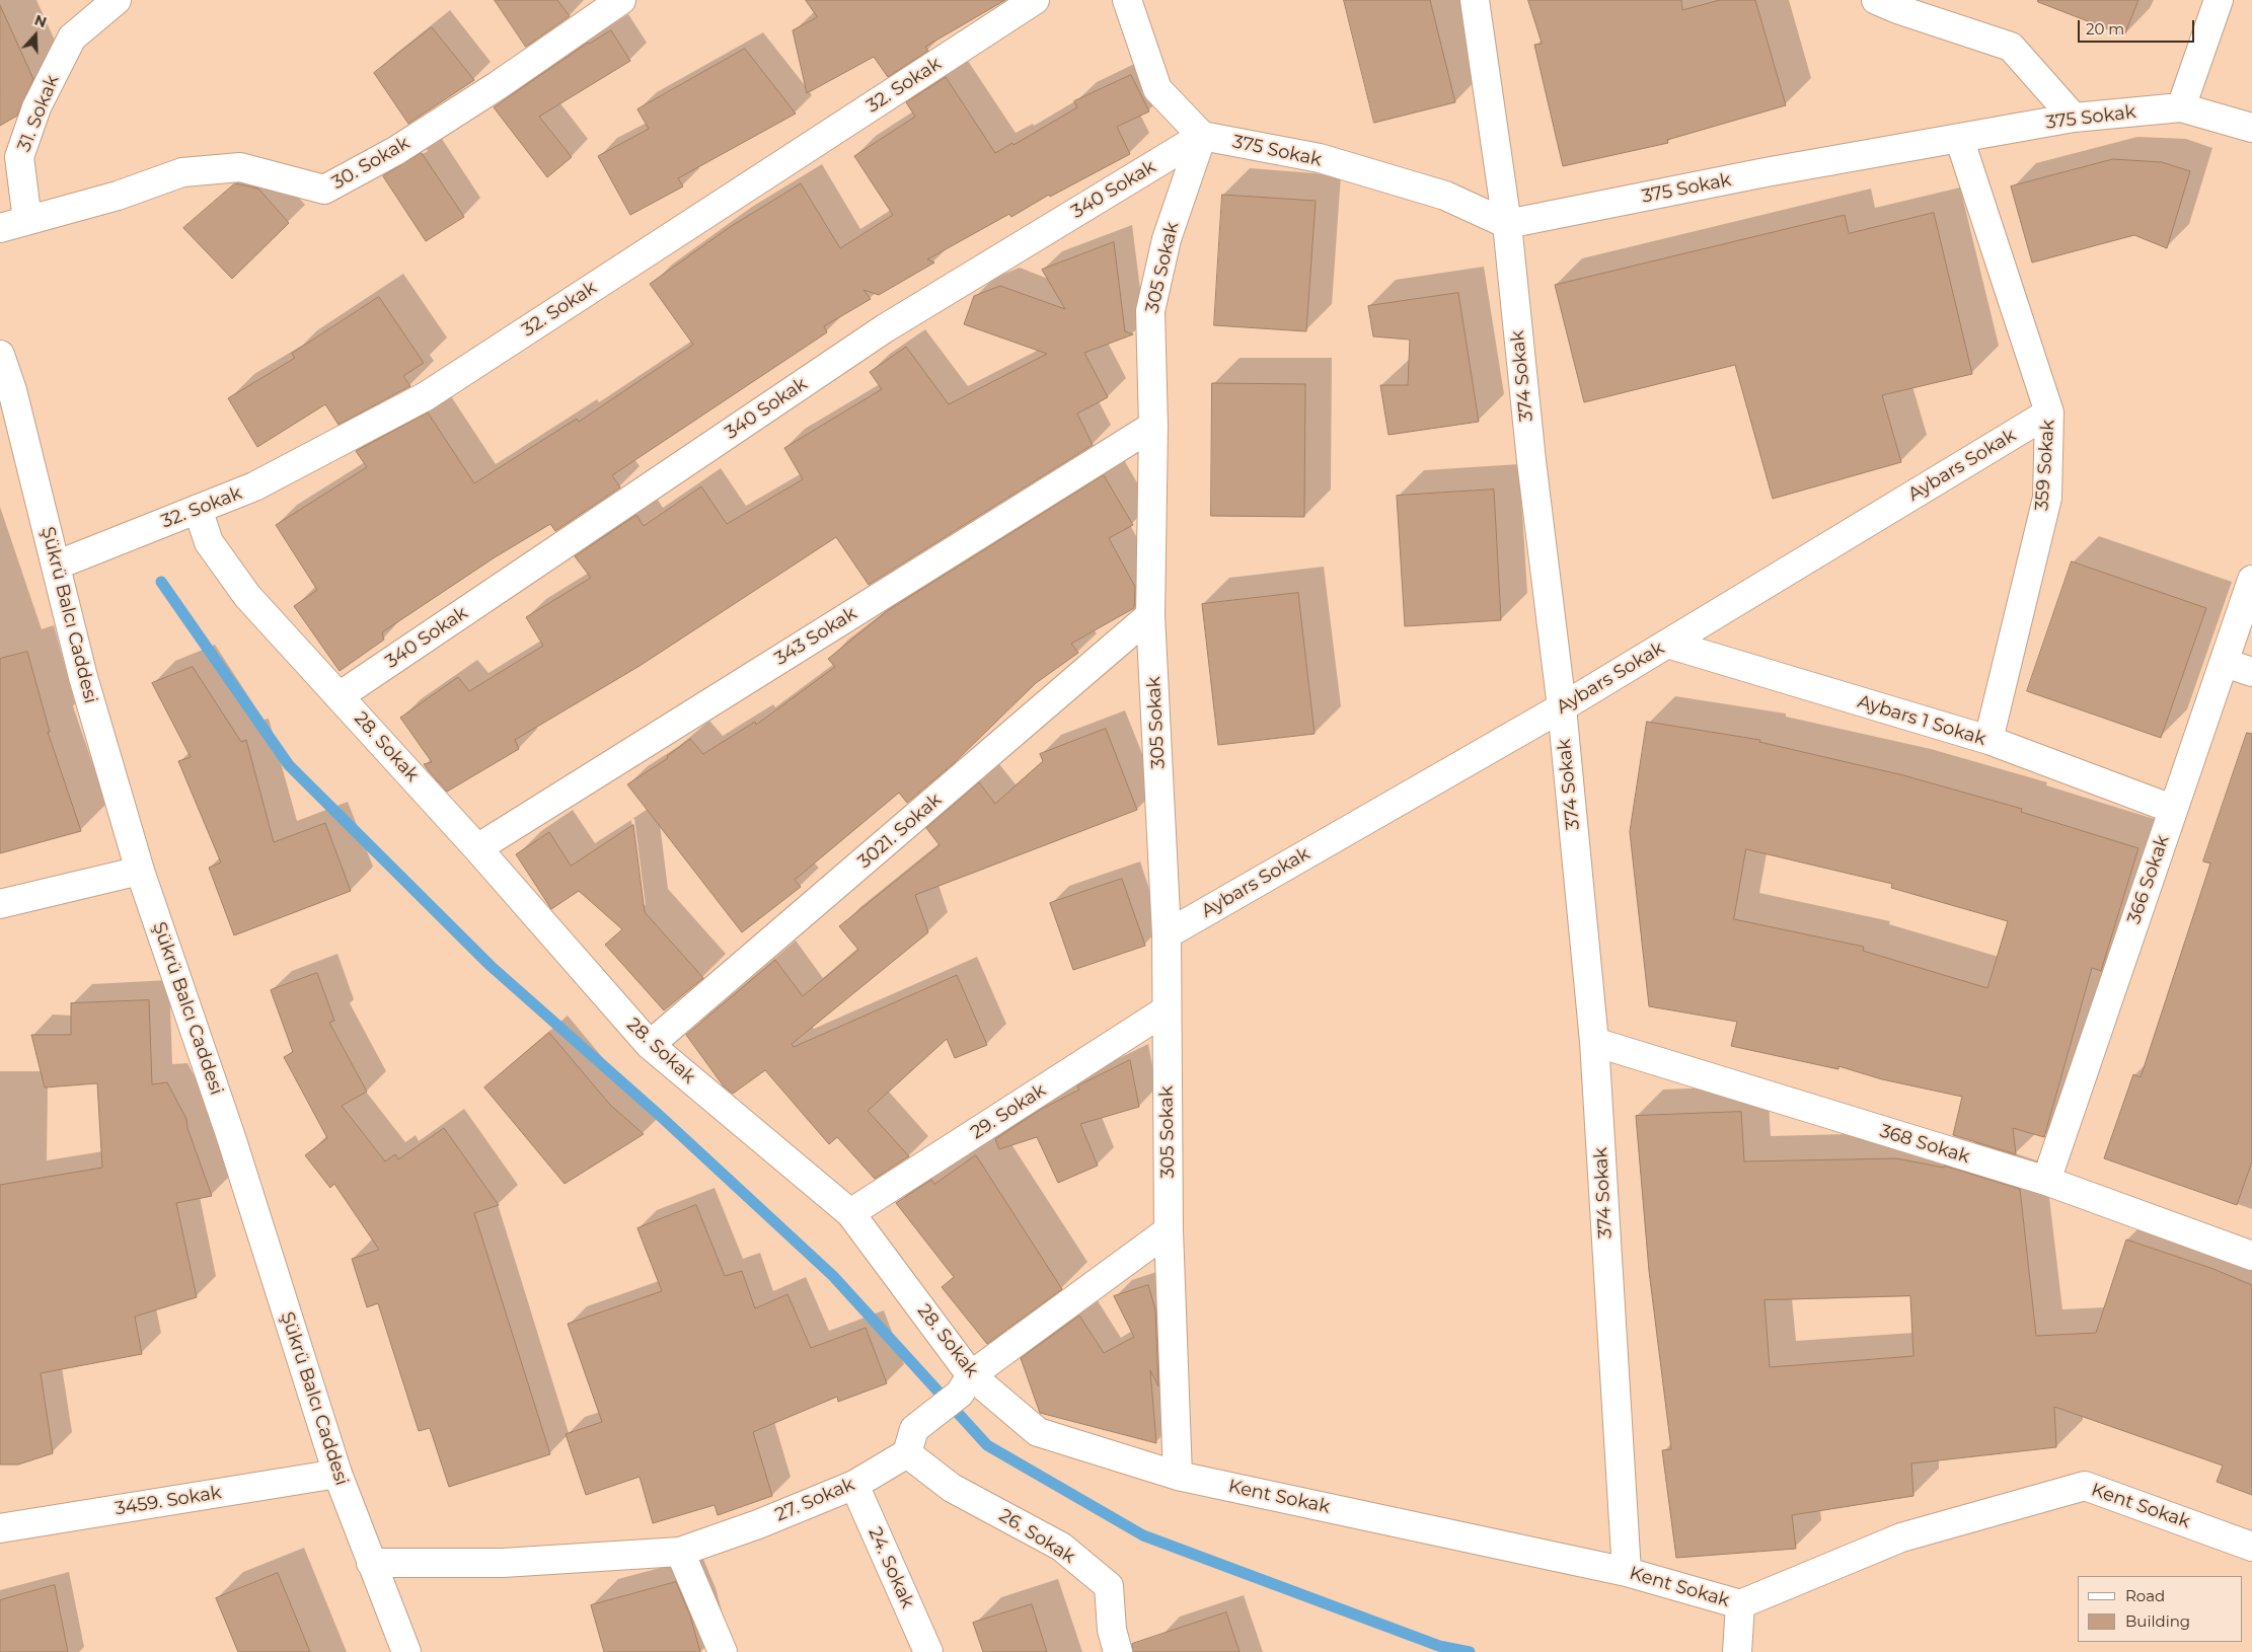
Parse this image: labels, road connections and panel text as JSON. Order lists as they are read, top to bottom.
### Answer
{
  "streets": {
    "street": [
      "32. Sokak",
      "31. Sokak",
      "375 Sokak",
      "30. Sokak",
      "340 Sokak",
      "305 Sokak",
      "374 Sokak",
      "Aybars Sokak",
      "359 Sokak",
      "Şükrü Balcı Caddesi",
      "343 Sokak",
      "Aybars 1 Sokak",
      "28. Sokak",
      "3021. Sokak",
      "366 Sokak",
      "29. Sokak",
      "368 Sokak",
      "Kent Sokak",
      "27. Sokak",
      "3459. Sokak",
      "26. Sokak",
      "24. Sokak"
    ]
  },
  "crossings": [
    ["32. Sokak", "Şükrü Balcı Caddesi"],
    ["32. Sokak", "28. Sokak"],
    ["31. Sokak", "30. Sokak"],
    ["375 Sokak", "340 Sokak"],
    ["375 Sokak", "305 Sokak"],
    ["375 Sokak", "374 Sokak"],
    ["375 Sokak", "359 Sokak"],
    ["340 Sokak", "305 Sokak"],
    ["340 Sokak", "28. Sokak"],
    ["305 Sokak", "Aybars Sokak"],
    ["305 Sokak", "343 Sokak"],
    ["305 Sokak", "28. Sokak"],
    ["305 Sokak", "3021. Sokak"],
    ["305 Sokak", "29. Sokak"],
    ["305 Sokak", "Kent Sokak"],
    ["305 Sokak", "27. Sokak"],
    ["374 Sokak", "Aybars Sokak"],
    ["374 Sokak", "368 Sokak"],
    ["374 Sokak", "Kent Sokak"],
    ["Aybars Sokak", "359 Sokak"],
    ["Aybars Sokak", "Aybars 1 Sokak"],
    ["359 Sokak", "Aybars 1 Sokak"],
    ["Şükrü Balcı Caddesi", "27. Sokak"],
    ["Şükrü Balcı Caddesi", "3459. Sokak"],
    ["343 Sokak", "28. Sokak"],
    ["Aybars 1 Sokak", "366 Sokak"],
    ["28. Sokak", "3021. Sokak"],
    ["28. Sokak", "29. Sokak"],
    ["28. Sokak", "Kent Sokak"],
    ["28. Sokak", "27. Sokak"],
    ["366 Sokak", "368 Sokak"],
    ["27. Sokak", "26. Sokak"],
    ["27. Sokak", "24. Sokak"]
  ],
  "legend": ["Road", "Building"],
  "scale_bar": "20 m",
  "north": "top"
}
